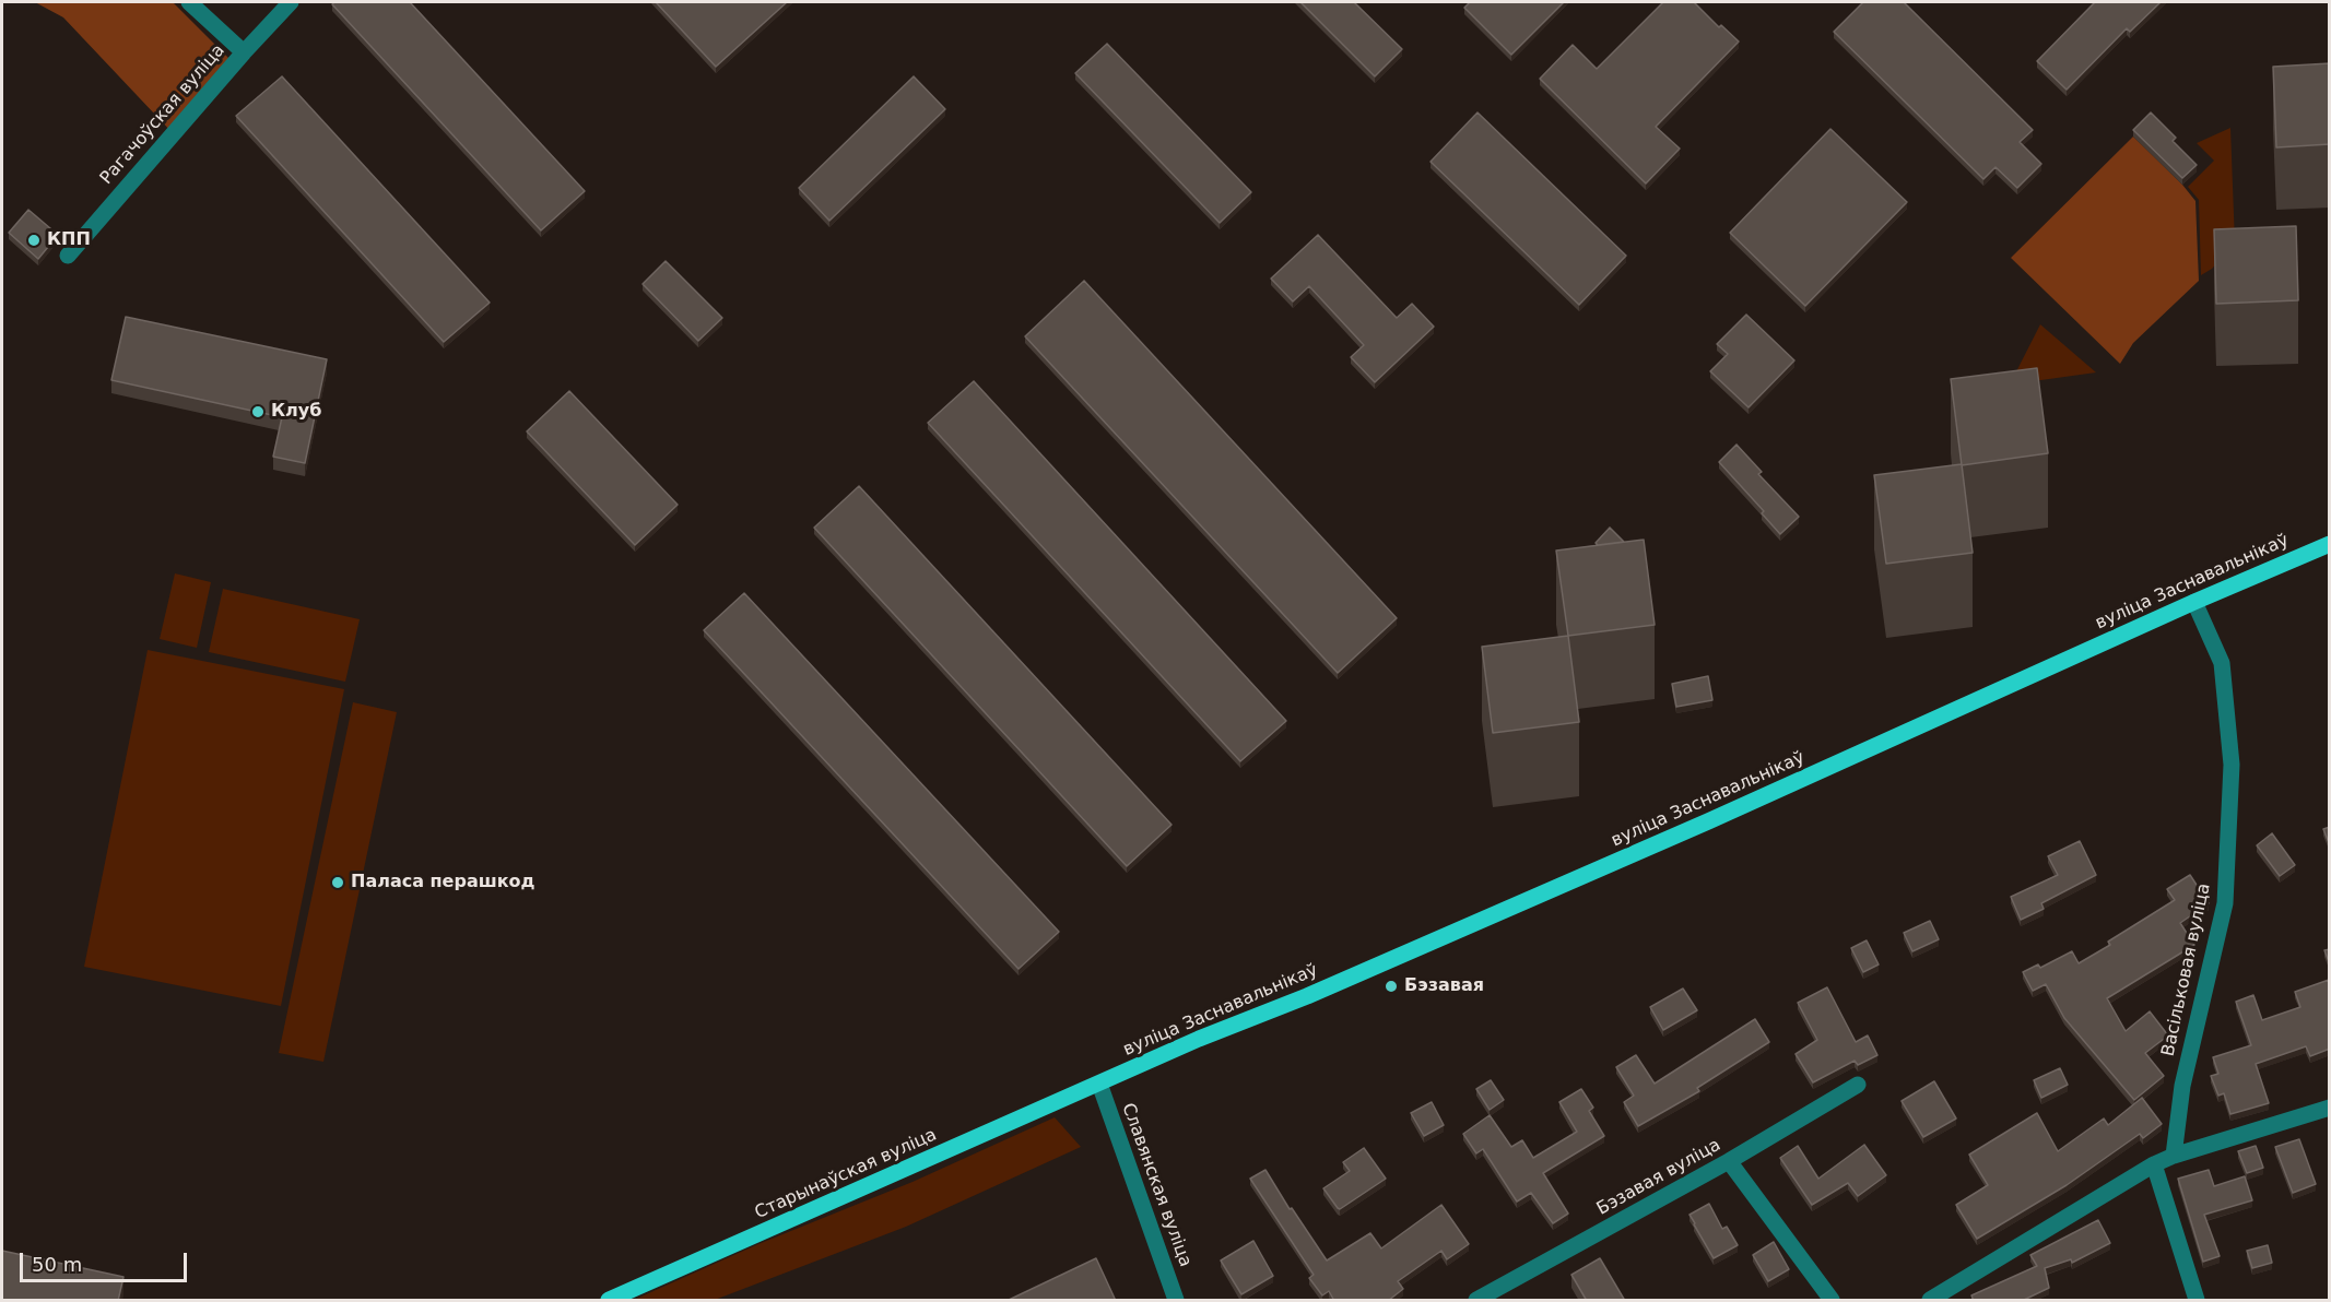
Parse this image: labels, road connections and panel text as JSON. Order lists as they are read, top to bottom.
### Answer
{
  "streets": {
    "main road": ["вуліца Заснавальнікаў", "Старынаўская вуліца"],
    "street": [
      "Рагачоўская вуліца",
      "Васільковая вуліца",
      "Бэзавая вуліца",
      "Славянская вуліца"
    ]
  },
  "crossings": [
    ["вуліца Заснавальнікаў", "Васільковая вуліца"],
    ["вуліца Заснавальнікаў", "Старынаўская вуліца"],
    ["вуліца Заснавальнікаў", "Славянская вуліца"],
    ["Старынаўская вуліца", "Славянская вуліца"]
  ],
  "places": [
    "КПП",
    "Клуб",
    "Паласа перашкод",
    "Бэзавая"
  ],
  "scale_bar": "50 m"
}
